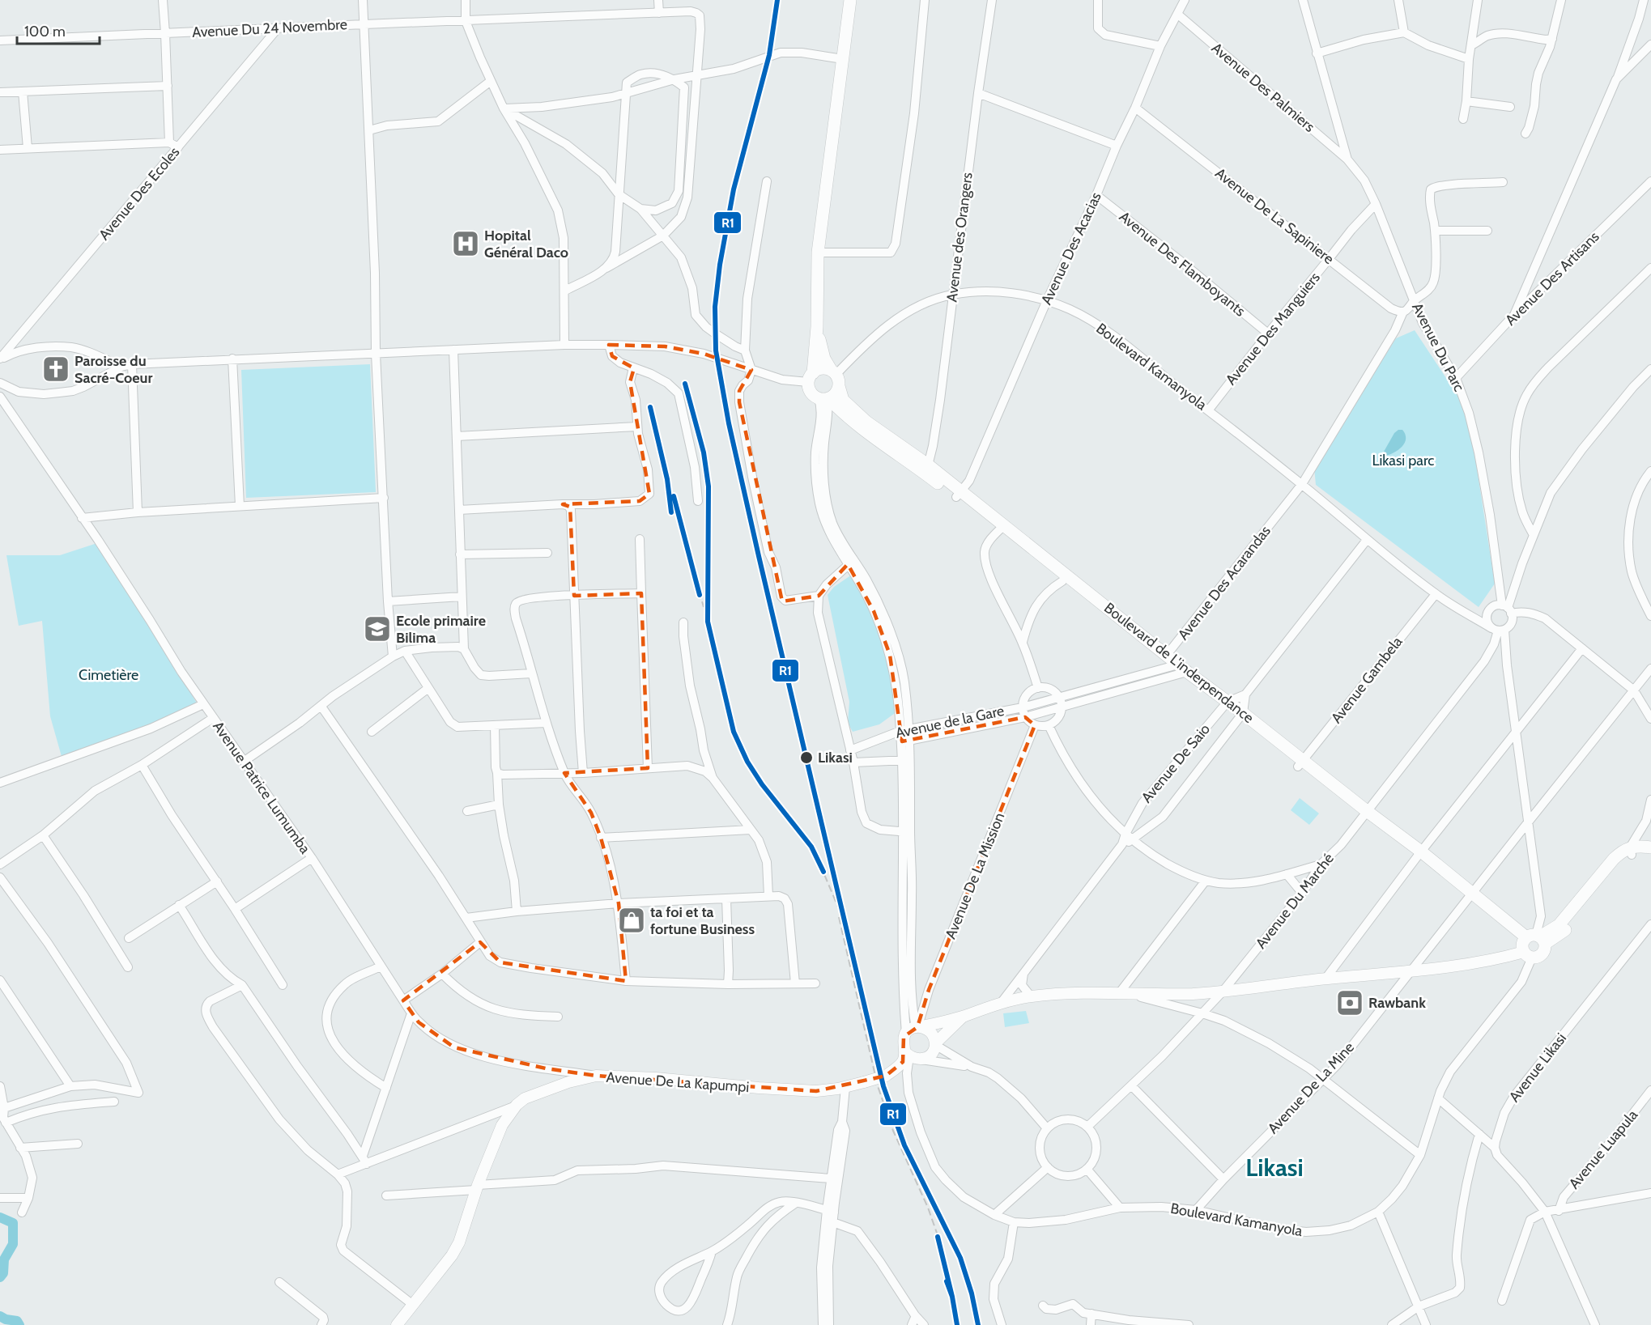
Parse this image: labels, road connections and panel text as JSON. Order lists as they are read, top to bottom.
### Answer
{
  "streets": {
    "highway": ["Boulevard de L'inderpendance"],
    "main road": ["Avenue De La Kapumpi"],
    "street": [
      "Avenue Du 24 Novembre",
      "Avenue Des Palmiers",
      "Avenue Des Ecoles",
      "Avenue De La Sapiniere",
      "Avenue des Orangers",
      "Avenue Des Acacias",
      "Avenue Des Flamboyants",
      "Avenue Des Artisans",
      "Avenue Des Manguiers",
      "Avenue Du Parc",
      "Boulevard Kamanyola",
      "Avenue Des Acarandas",
      "Avenue Gambela",
      "Avenue de la Gare",
      "Avenue De Saio",
      "Avenue Patrice Lumumba",
      "Avenue De La Mission",
      "Avenue Du Marché",
      "Avenue Likasi",
      "Avenue De La Mine",
      "Avenue Luapula"
    ]
  },
  "crossings": [
    ["Avenue Du 24 Novembre", "Avenue Des Ecoles"],
    ["Avenue Des Palmiers", "Avenue Des Acacias"],
    ["Avenue Des Palmiers", "Avenue Du Parc"],
    ["Avenue De La Sapiniere", "Avenue Des Acacias"],
    ["Avenue De La Sapiniere", "Avenue Des Manguiers"],
    ["Avenue De La Sapiniere", "Avenue Des Acarandas"],
    ["Avenue des Orangers", "Boulevard Kamanyola"],
    ["Avenue des Orangers", "Boulevard de L'inderpendance"],
    ["Avenue Des Acacias", "Avenue Des Flamboyants"],
    ["Avenue Des Acacias", "Boulevard Kamanyola"],
    ["Avenue Des Acacias", "Boulevard de L'inderpendance"],
    ["Avenue Des Flamboyants", "Avenue Des Manguiers"],
    ["Avenue Des Artisans", "Avenue Du Parc"],
    ["Avenue Des Manguiers", "Avenue Du Parc"],
    ["Avenue Des Manguiers", "Boulevard Kamanyola"],
    ["Avenue Du Parc", "Boulevard Kamanyola"],
    ["Avenue Du Parc", "Avenue Du Marché"],
    ["Boulevard Kamanyola", "Avenue Des Acarandas"],
    ["Boulevard Kamanyola", "Boulevard de L'inderpendance"],
    ["Boulevard Kamanyola", "Avenue Gambela"],
    ["Boulevard Kamanyola", "Avenue De Saio"],
    ["Boulevard Kamanyola", "Avenue De La Mission"],
    ["Boulevard Kamanyola", "Avenue Du Marché"],
    ["Boulevard Kamanyola", "Avenue De La Kapumpi"],
    ["Boulevard Kamanyola", "Avenue De La Mine"],
    ["Avenue Des Acarandas", "Boulevard de L'inderpendance"],
    ["Boulevard de L'inderpendance", "Avenue Gambela"],
    ["Boulevard de L'inderpendance", "Avenue De Saio"],
    ["Boulevard de L'inderpendance", "Avenue Du Marché"],
    ["Boulevard de L'inderpendance", "Avenue De La Mine"],
    ["Avenue Patrice Lumumba", "Avenue De La Kapumpi"],
    ["Avenue De La Mission", "Avenue De La Kapumpi"]
  ],
  "districts": ["Likasi"],
  "parks": ["Likasi parc", "Cimetière"],
  "places": {
    "hospital": ["Hopital Général Daco"],
    "church": ["Paroisse du Sacré-Coeur"],
    "school or university": ["Ecole primaire Bilima"],
    "other": ["Likasi"],
    "shop": ["ta foi et ta fortune Business"],
    "bank": ["Rawbank"]
  },
  "lines": ["transit line R1"],
  "scale_bar": "100 m"
}
